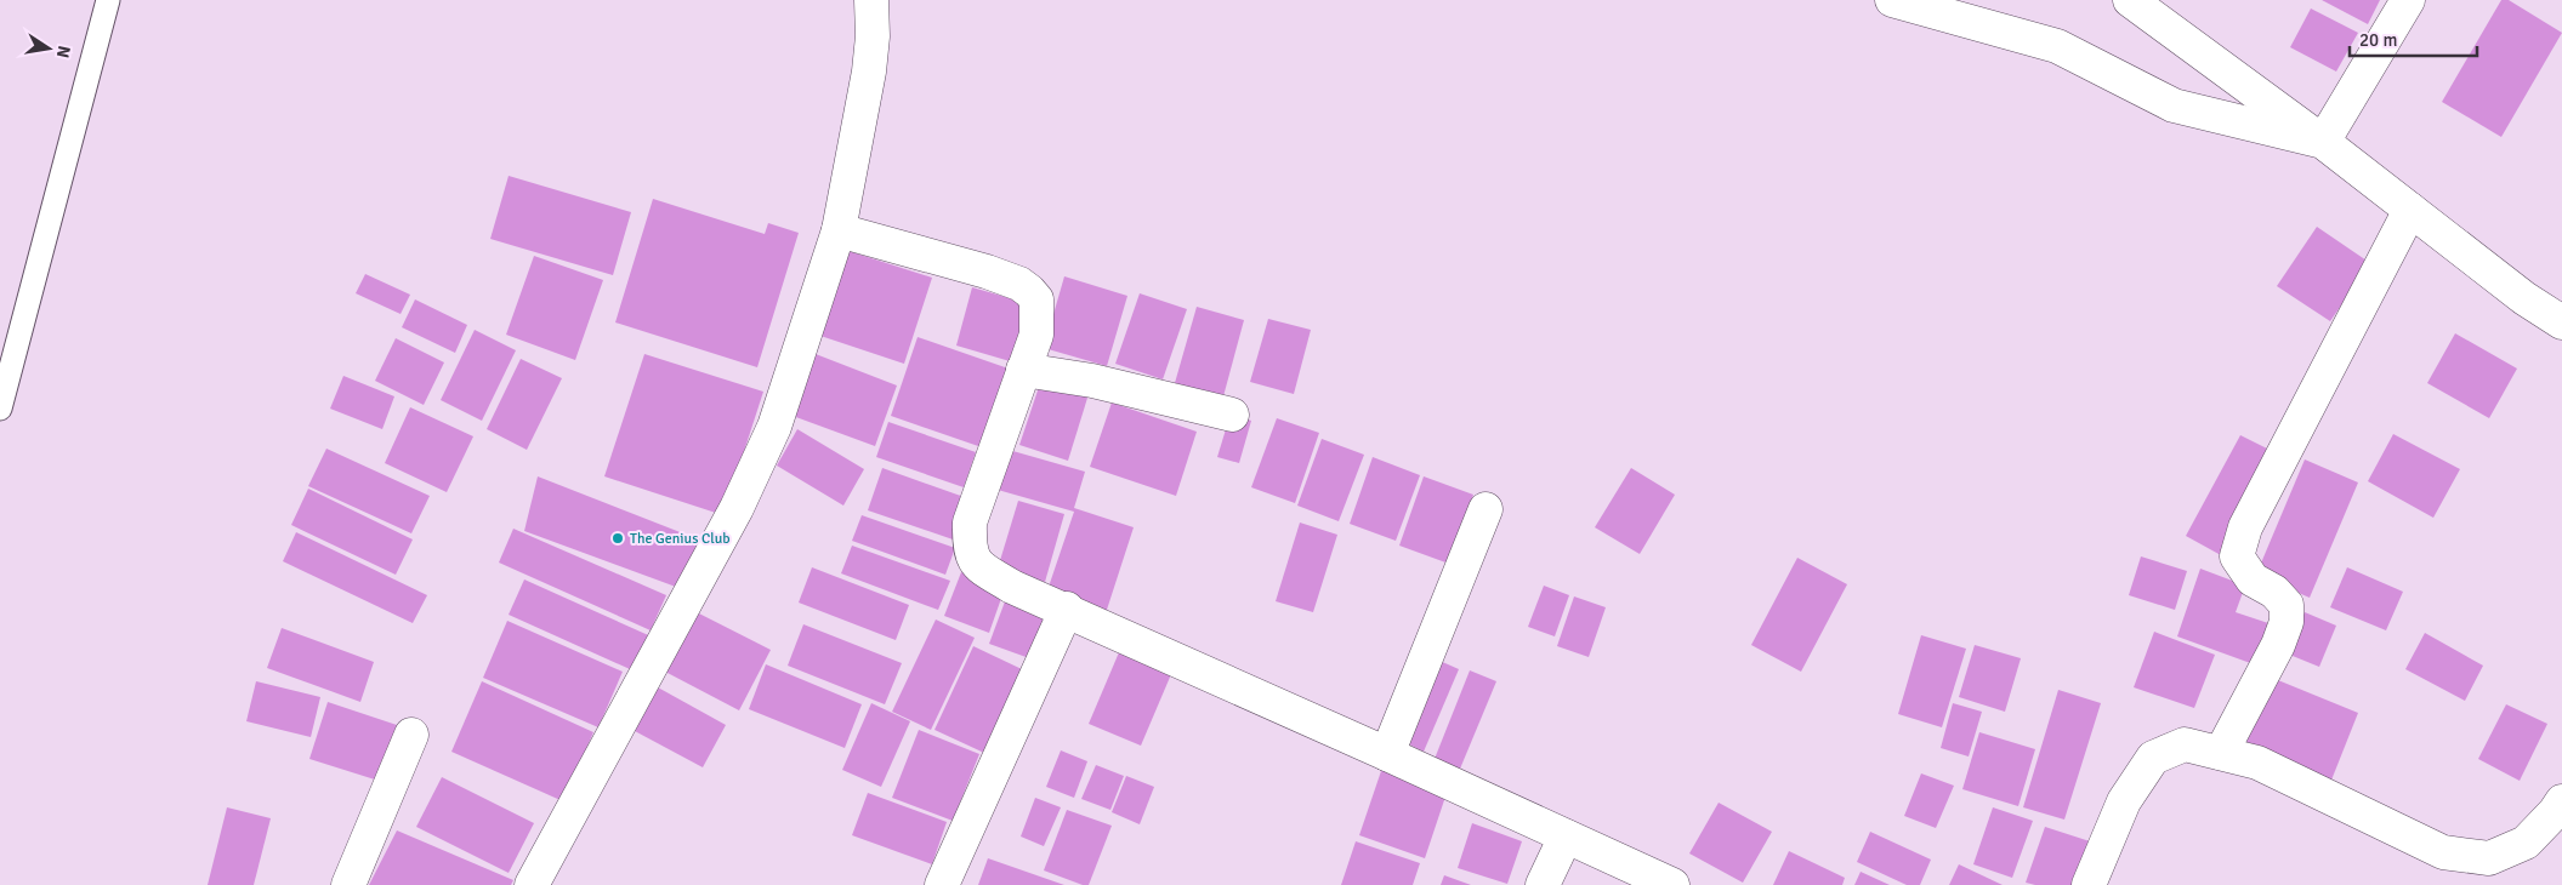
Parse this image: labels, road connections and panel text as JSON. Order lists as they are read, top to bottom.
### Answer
{
  "places": ["The Genius Club"],
  "scale_bar": "20 m",
  "north": "right"
}
